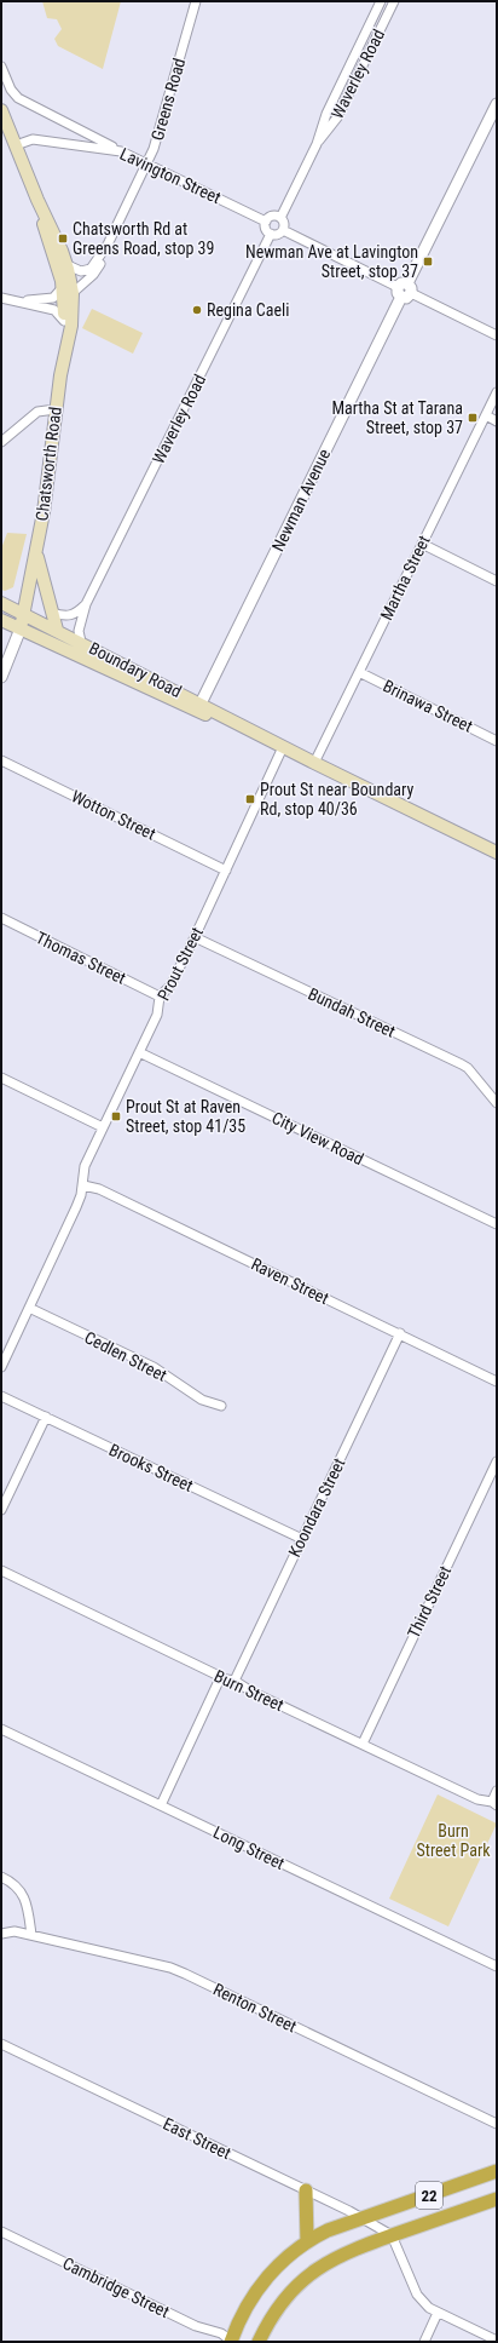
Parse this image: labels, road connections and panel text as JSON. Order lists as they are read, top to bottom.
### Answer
{
  "streets": {
    "highway": ["22"],
    "main road": ["Chatsworth Road", "Boundary Road"],
    "street": [
      "Waverley Road",
      "Greens Road",
      "Lavington Street",
      "Newman Avenue",
      "Martha Street",
      "Brinawa Street",
      "Wotton Street",
      "Thomas Street",
      "Prout Street",
      "Bundah Street",
      "City View Road",
      "Raven Street",
      "Cedlen Street",
      "Brooks Street",
      "Koondara Street",
      "Third Street",
      "Burn Street",
      "Long Street",
      "Renton Street",
      "East Street",
      "Cambridge Street"
    ]
  },
  "crossings": [
    ["Waverley Road", "Lavington Street"],
    ["Waverley Road", "Chatsworth Road"],
    ["Waverley Road", "Boundary Road"],
    ["Greens Road", "Lavington Street"],
    ["Greens Road", "Chatsworth Road"],
    ["Lavington Street", "Chatsworth Road"],
    ["Chatsworth Road", "Boundary Road"],
    ["Newman Avenue", "Boundary Road"],
    ["Martha Street", "Boundary Road"],
    ["Martha Street", "Brinawa Street"],
    ["Boundary Road", "Prout Street"],
    ["Wotton Street", "Prout Street"],
    ["Thomas Street", "Prout Street"],
    ["Prout Street", "Bundah Street"],
    ["Prout Street", "City View Road"],
    ["Prout Street", "Raven Street"],
    ["Prout Street", "Cedlen Street"],
    ["Raven Street", "Koondara Street"],
    ["Brooks Street", "Koondara Street"],
    ["Koondara Street", "Burn Street"],
    ["Third Street", "Burn Street"],
    ["East Street", "22"],
    ["22", "Cambridge Street"]
  ],
  "parks": ["Burn Street Park"],
  "places": {
    "transit": [
      "Chatsworth Rd at Greens Road, stop 39",
      "Newman Ave at Lavington Street, stop 37",
      "Martha St at Tarana Street, stop 37",
      "Prout St near Boundary Rd, stop 40/36",
      "Prout St at Raven Street, stop 41/35"
    ],
    "other": ["Regina Caeli"]
  }
}
